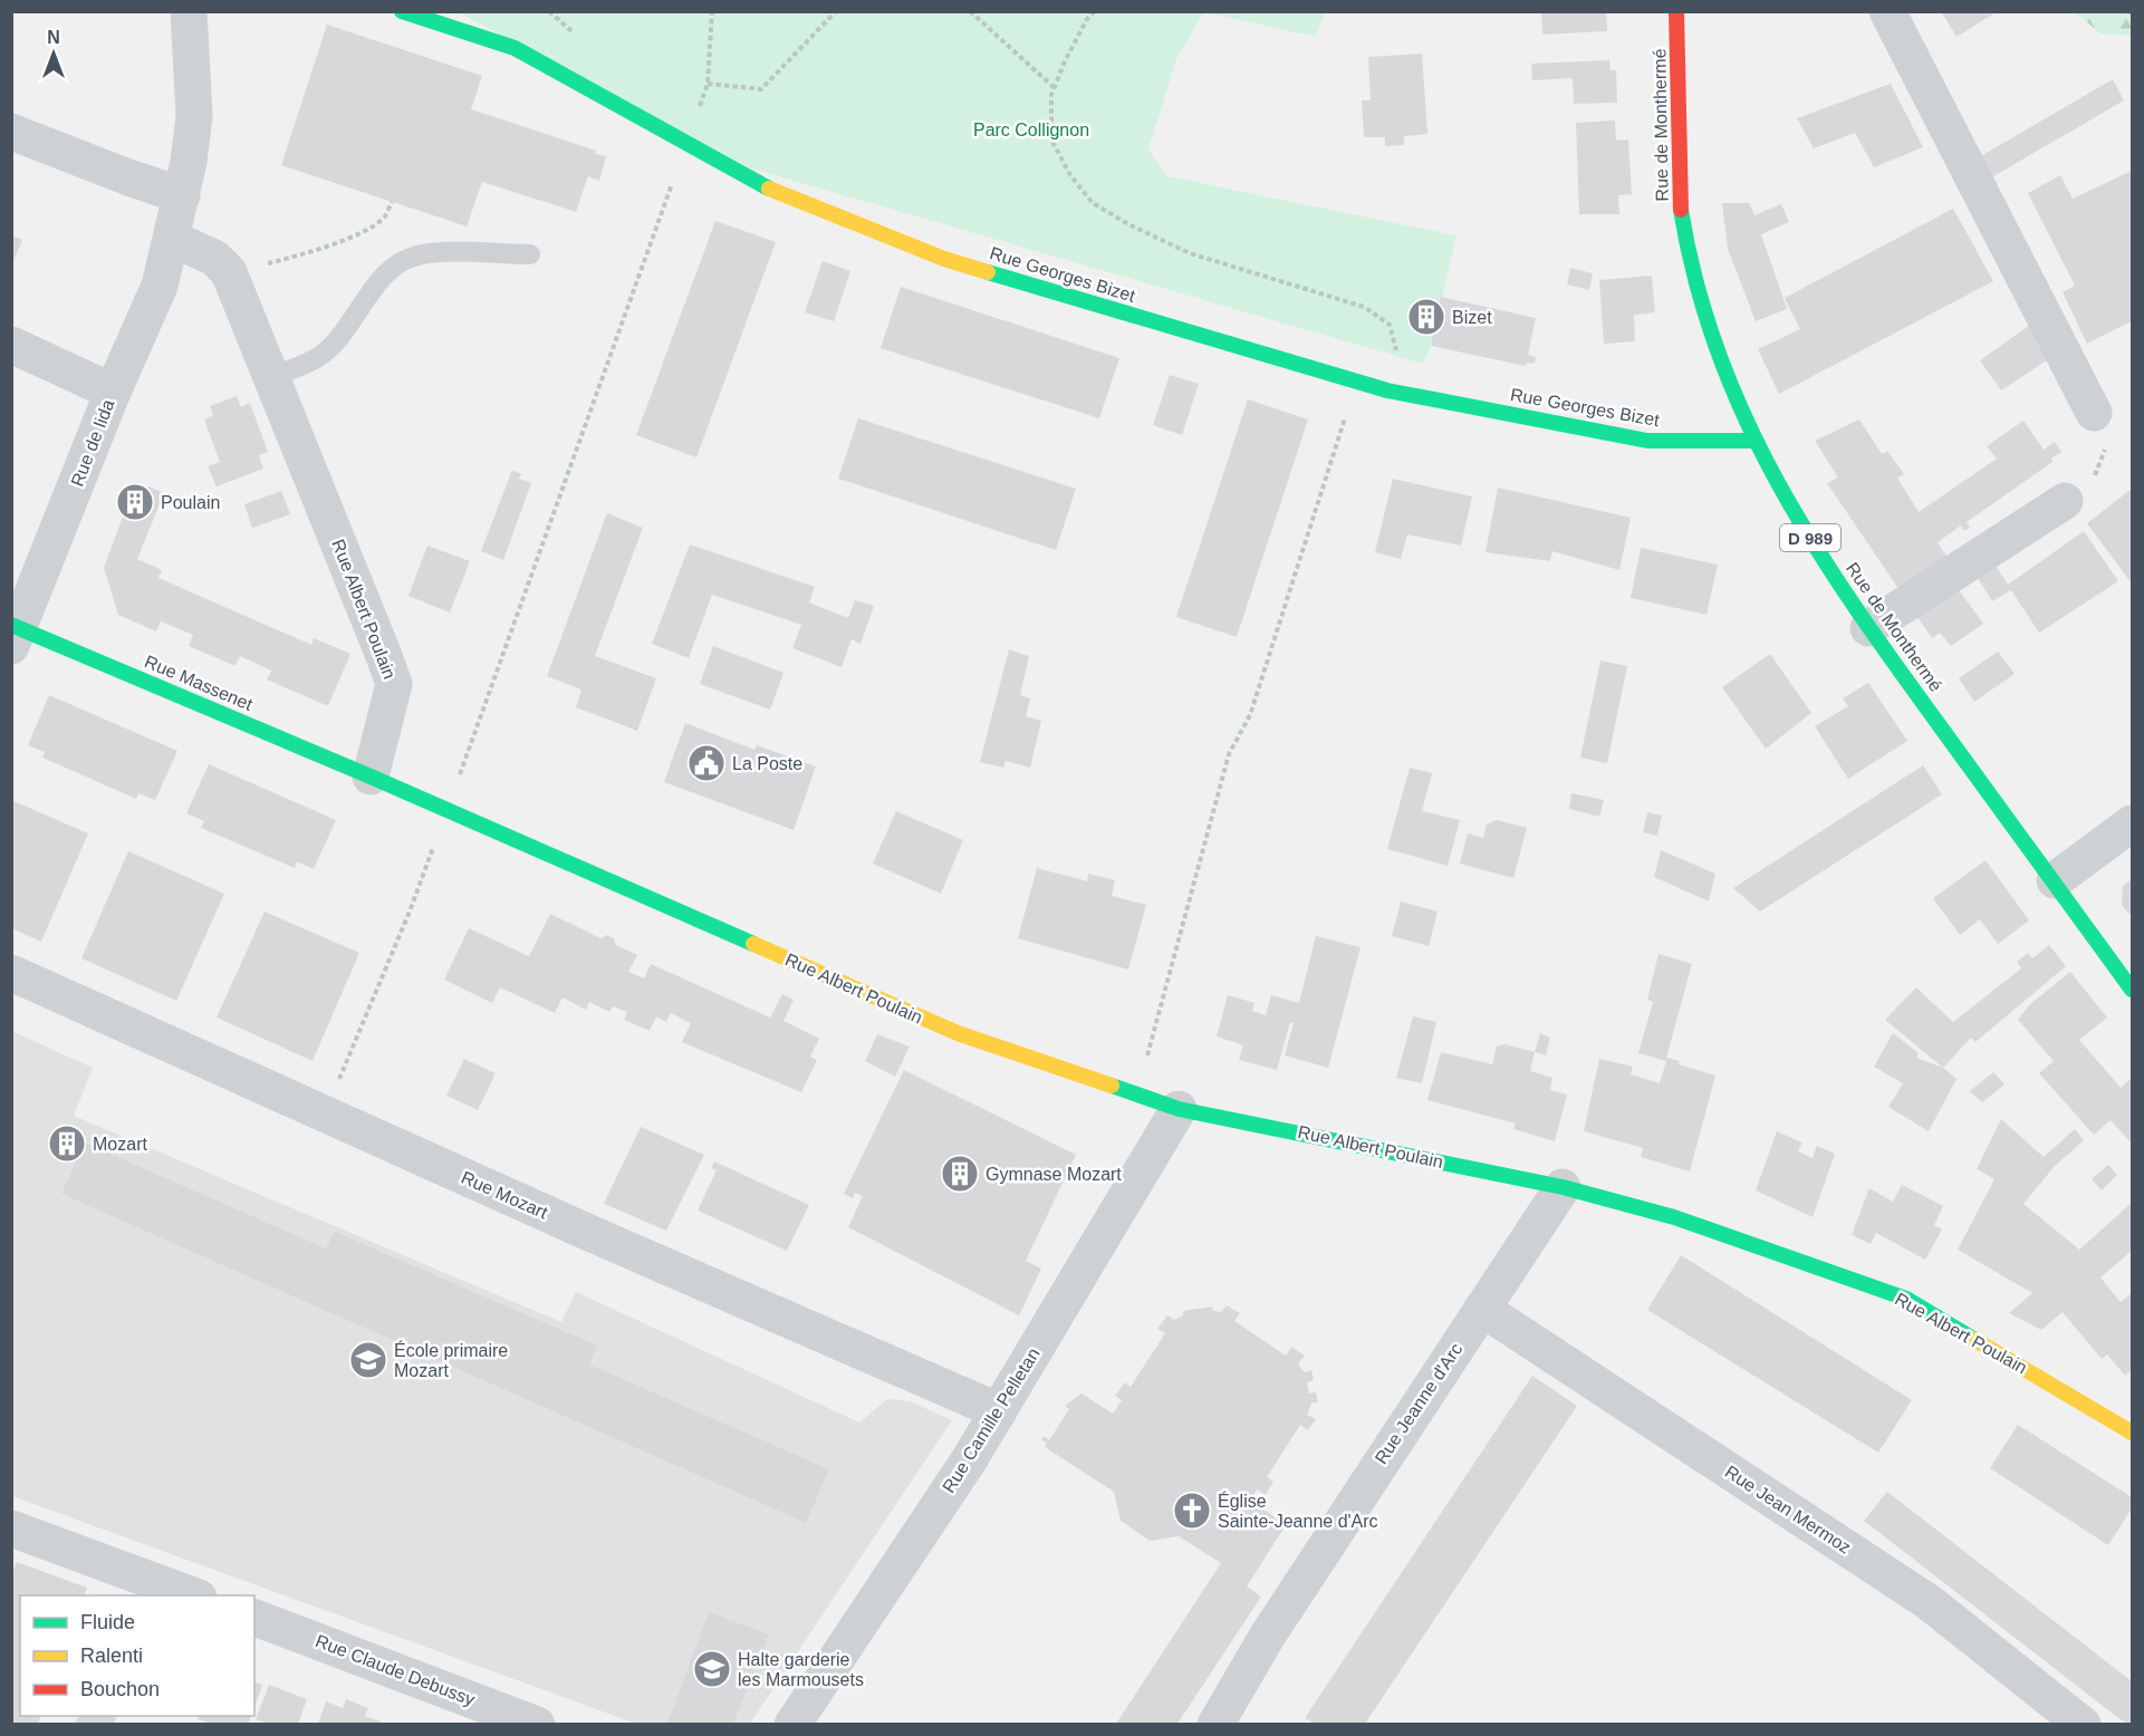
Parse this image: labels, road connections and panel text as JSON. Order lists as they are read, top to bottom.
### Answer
{
  "streets": {
    "street": [
      "Rue de Monthermé",
      "Rue Georges Bizet",
      "Rue de Iida",
      "D 989",
      "Rue Albert Poulain",
      "Rue Massenet",
      "Rue Mozart",
      "Rue Jeanne d'Arc",
      "Rue Camille Pelletan",
      "Rue Jean Mermoz",
      "Rue Claude Debussy"
    ]
  },
  "crossings": [
    ["Rue de Monthermé", "Rue Georges Bizet"],
    ["Rue de Iida", "Rue Massenet"],
    ["Rue Albert Poulain", "Rue Massenet"],
    ["Rue Albert Poulain", "Rue Jeanne d'Arc"],
    ["Rue Albert Poulain", "Rue Camille Pelletan"],
    ["Rue Mozart", "Rue Camille Pelletan"],
    ["Rue Jeanne d'Arc", "Rue Jean Mermoz"]
  ],
  "parks": ["Parc Collignon"],
  "places": {
    "building": [
      "Bizet",
      "Poulain",
      "Mozart",
      "Gymnase Mozart"
    ],
    "public building": ["La Poste"],
    "school or university": ["École primaire Mozart", "Halte garderie les Marmousets"],
    "church": ["Église Sainte-Jeanne d'Arc"]
  },
  "legend": ["Fluide", "Ralenti", "Bouchon"],
  "north": "top"
}
